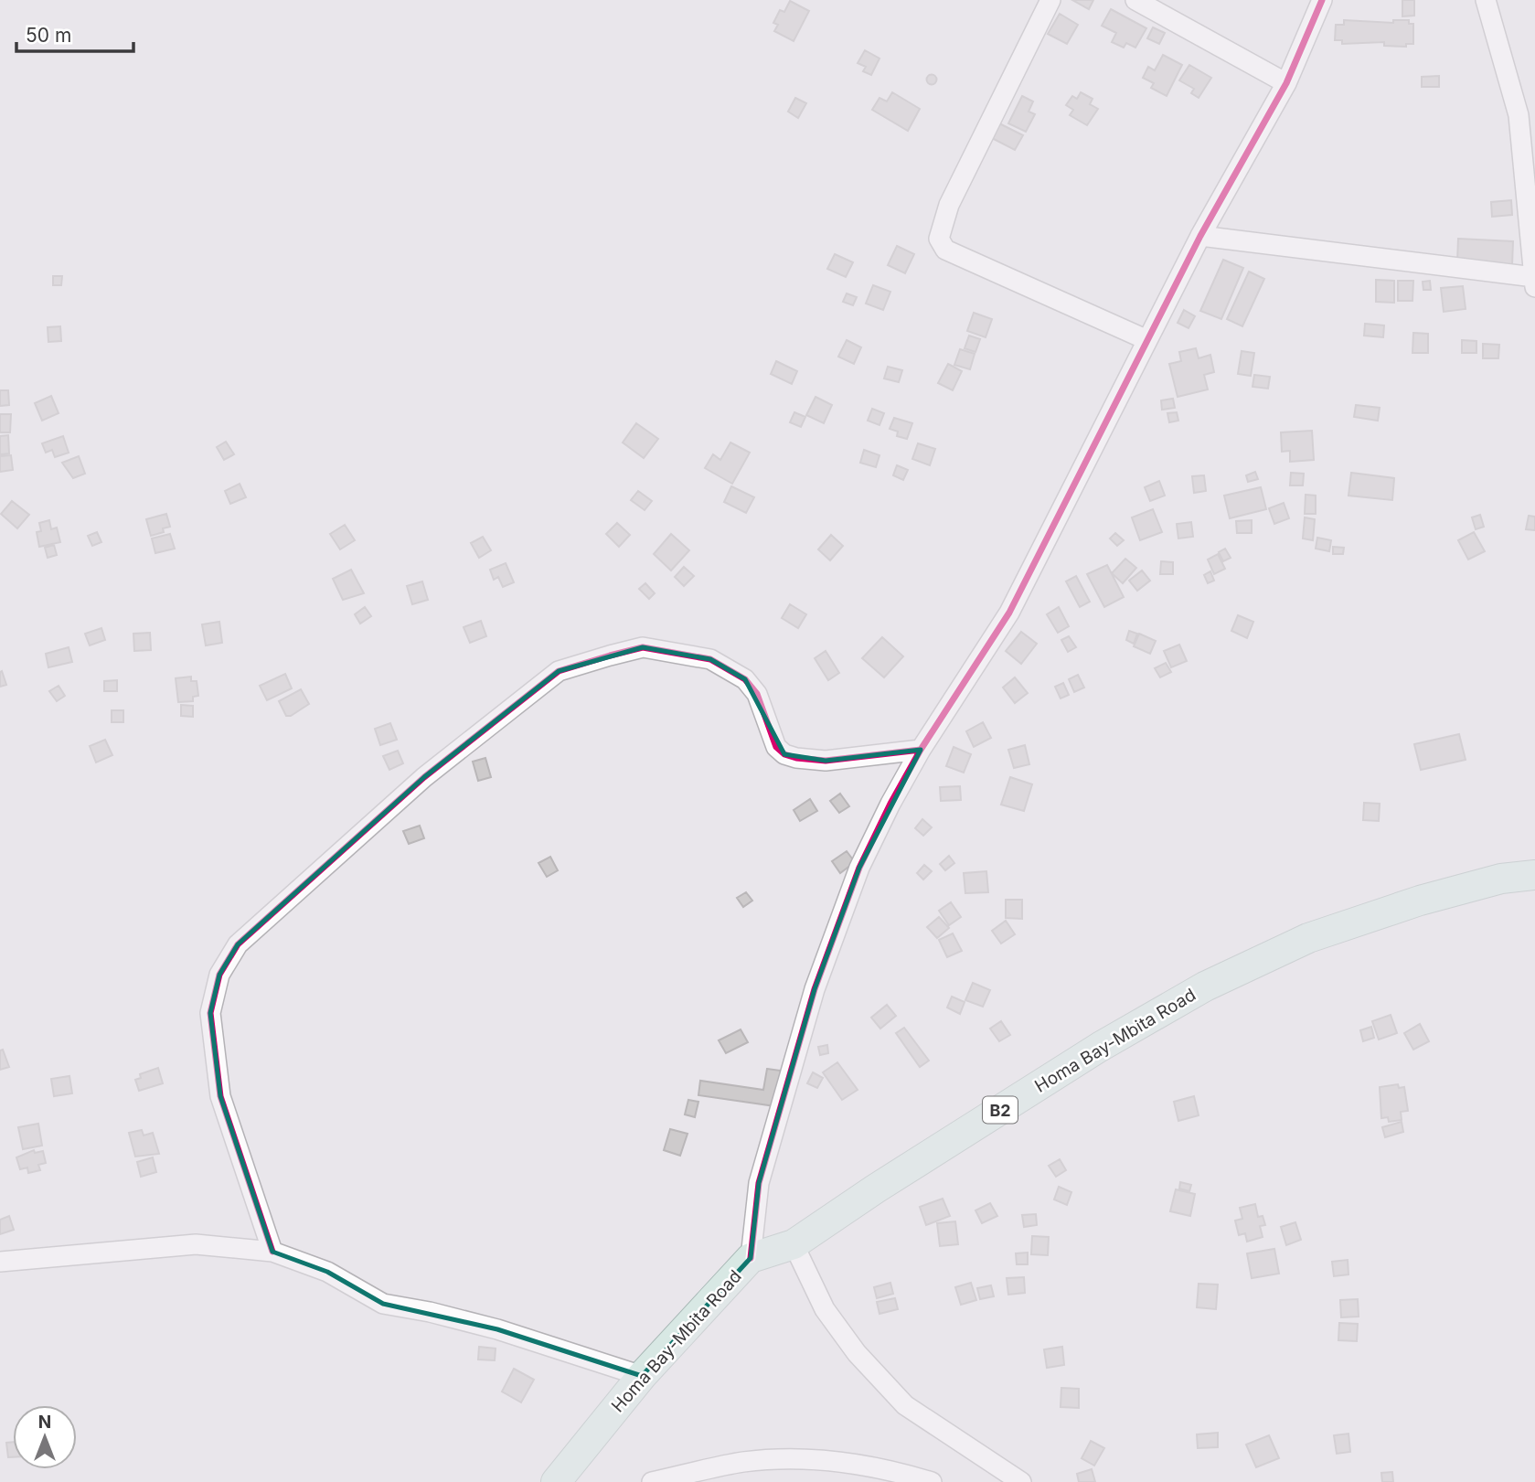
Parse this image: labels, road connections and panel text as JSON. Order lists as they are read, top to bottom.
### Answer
{
  "streets": {
    "highway": ["Homa Bay-Mbita Road", "B2"]
  },
  "scale_bar": "50 m",
  "north": "top"
}
